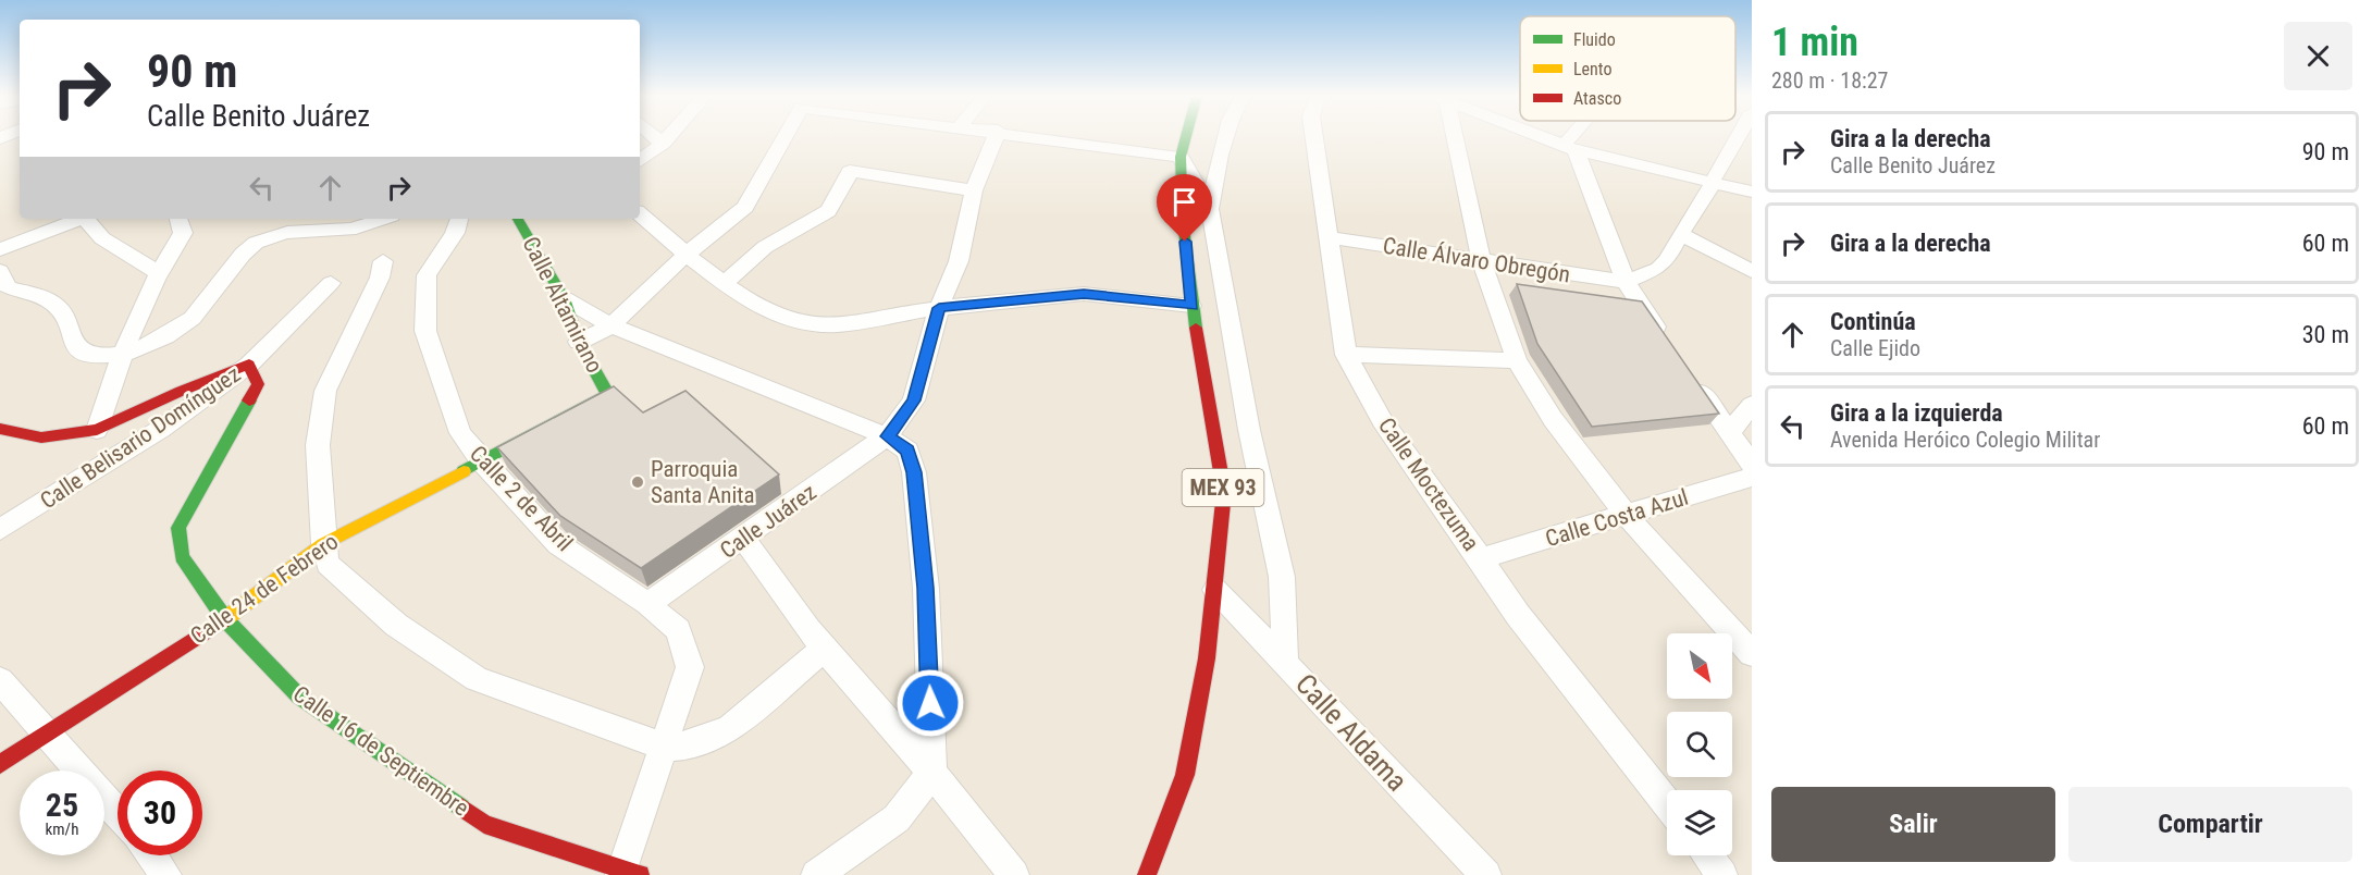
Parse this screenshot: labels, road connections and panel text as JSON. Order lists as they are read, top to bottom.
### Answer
{
  "streets": {
    "street": [
      "Calle Álvaro Obregón",
      "Calle Altamirano",
      "Calle Belisario Domínguez",
      "Calle Moctezuma",
      "MEX 93",
      "Calle 2 de Abril",
      "Calle Costa Azul",
      "Calle Juárez",
      "Calle 24 de Febrero",
      "Calle Aldama",
      "Calle 16 de Septiembre"
    ]
  },
  "crossings": [
    ["Calle Álvaro Obregón", "Calle Moctezuma"],
    ["Calle Altamirano", "Calle 24 de Febrero"],
    ["Calle Belisario Domínguez", "Calle 16 de Septiembre"],
    ["Calle Moctezuma", "Calle Costa Azul"],
    ["MEX 93", "Calle Aldama"],
    ["Calle 2 de Abril", "Calle Juárez"],
    ["Calle 2 de Abril", "Calle 24 de Febrero"],
    ["Calle 2 de Abril", "Calle 16 de Septiembre"],
    ["Calle 24 de Febrero", "Calle 16 de Septiembre"]
  ],
  "places": ["Parroquia Santa Anita"],
  "legend": ["Fluido", "Lento", "Atasco"],
  "north": "bottom right",
  "page": {
    "heading": ["1 min", "280 m · 18:27"],
    "turn": ["90 m", "Calle Benito Juárez"],
    "list": [
      {
        "name": "Gira a la derecha",
        "note": "Calle Benito Juárez",
        "value": "90 m"
      },
      {
        "name": "Gira a la derecha",
        "value": "60 m"
      },
      {
        "name": "Continúa",
        "note": "Calle Ejido",
        "value": "30 m"
      },
      {
        "name": "Gira a la izquierda",
        "note": "Avenida Heróico Colegio Militar",
        "value": "60 m"
      }
    ],
    "speed": "25 km/h",
    "limit": "30",
    "buttons": ["Salir", "Compartir"]
  }
}
